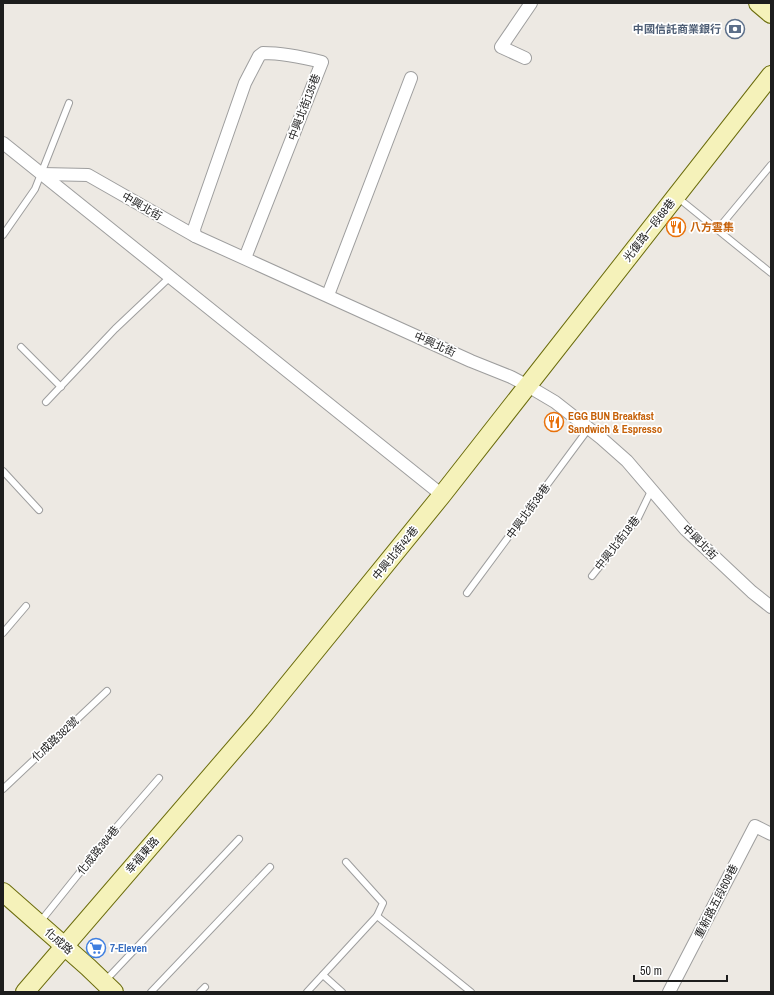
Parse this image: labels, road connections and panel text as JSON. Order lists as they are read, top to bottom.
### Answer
{
  "streets": {
    "street": [
      "中興北街135巷",
      "中興北街",
      "光復路一段68巷",
      "中興北街42巷",
      "幸福東路",
      "重新路五段609巷",
      "化成路"
    ],
    "lane": [
      "中興北街38巷",
      "中興北街18巷",
      "化成路382號",
      "化成路364巷"
    ]
  },
  "crossings": [
    ["中興北街135巷", "中興北街"],
    ["中興北街", "光復路一段68巷"],
    ["中興北街", "中興北街38巷"],
    ["中興北街", "中興北街18巷"],
    ["中興北街", "中興北街42巷"],
    ["光復路一段68巷", "中興北街42巷"],
    ["中興北街42巷", "幸福東路"],
    ["化成路364巷", "化成路"],
    ["幸福東路", "化成路"]
  ],
  "places": {
    "bank": ["中國信託商業銀行"],
    "restaurant": ["八方雲集", "EGG BUN Breakfast Sandwich & Espresso"],
    "supermarket": ["7-Eleven"]
  },
  "scale_bar": "50 m"
}
